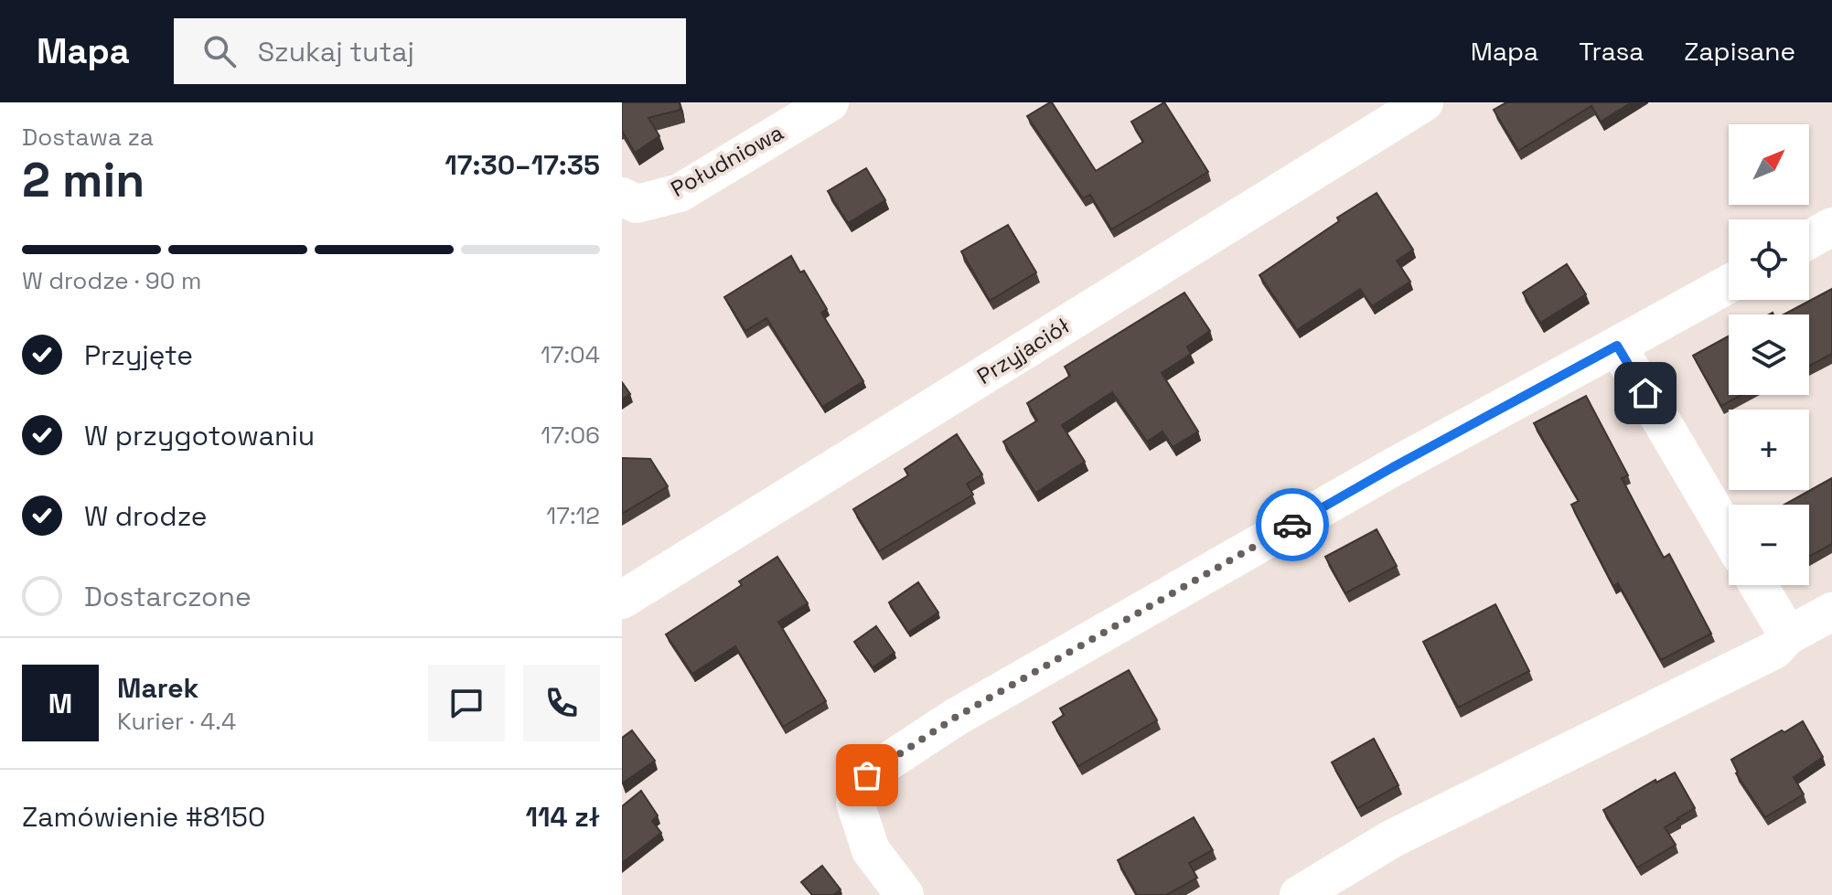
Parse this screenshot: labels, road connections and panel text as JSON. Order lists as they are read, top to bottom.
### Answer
{
  "streets": {
    "street": ["Południowa", "Przyjaciół"]
  },
  "north": "top right",
  "page": {
    "header": "Mapa",
    "search": "Szukaj tutaj",
    "nav": ["Mapa", "Trasa", "Zapisane"],
    "heading": ["2 min", "Dostawa za", "17:30–17:35"],
    "panel": [
      "Marek",
      "Kurier · 4.4",
      "Zamówienie #8150",
      "114 zł"
    ],
    "map_buttons": ["+", "−"],
    "bar": "W drodze · 90 m",
    "list": [
      ["Przyjęte", "17:04"],
      ["W przygotowaniu", "17:06"],
      ["W drodze", "17:12"],
      "Dostarczone"
    ],
    "round": "M"
  }
}
